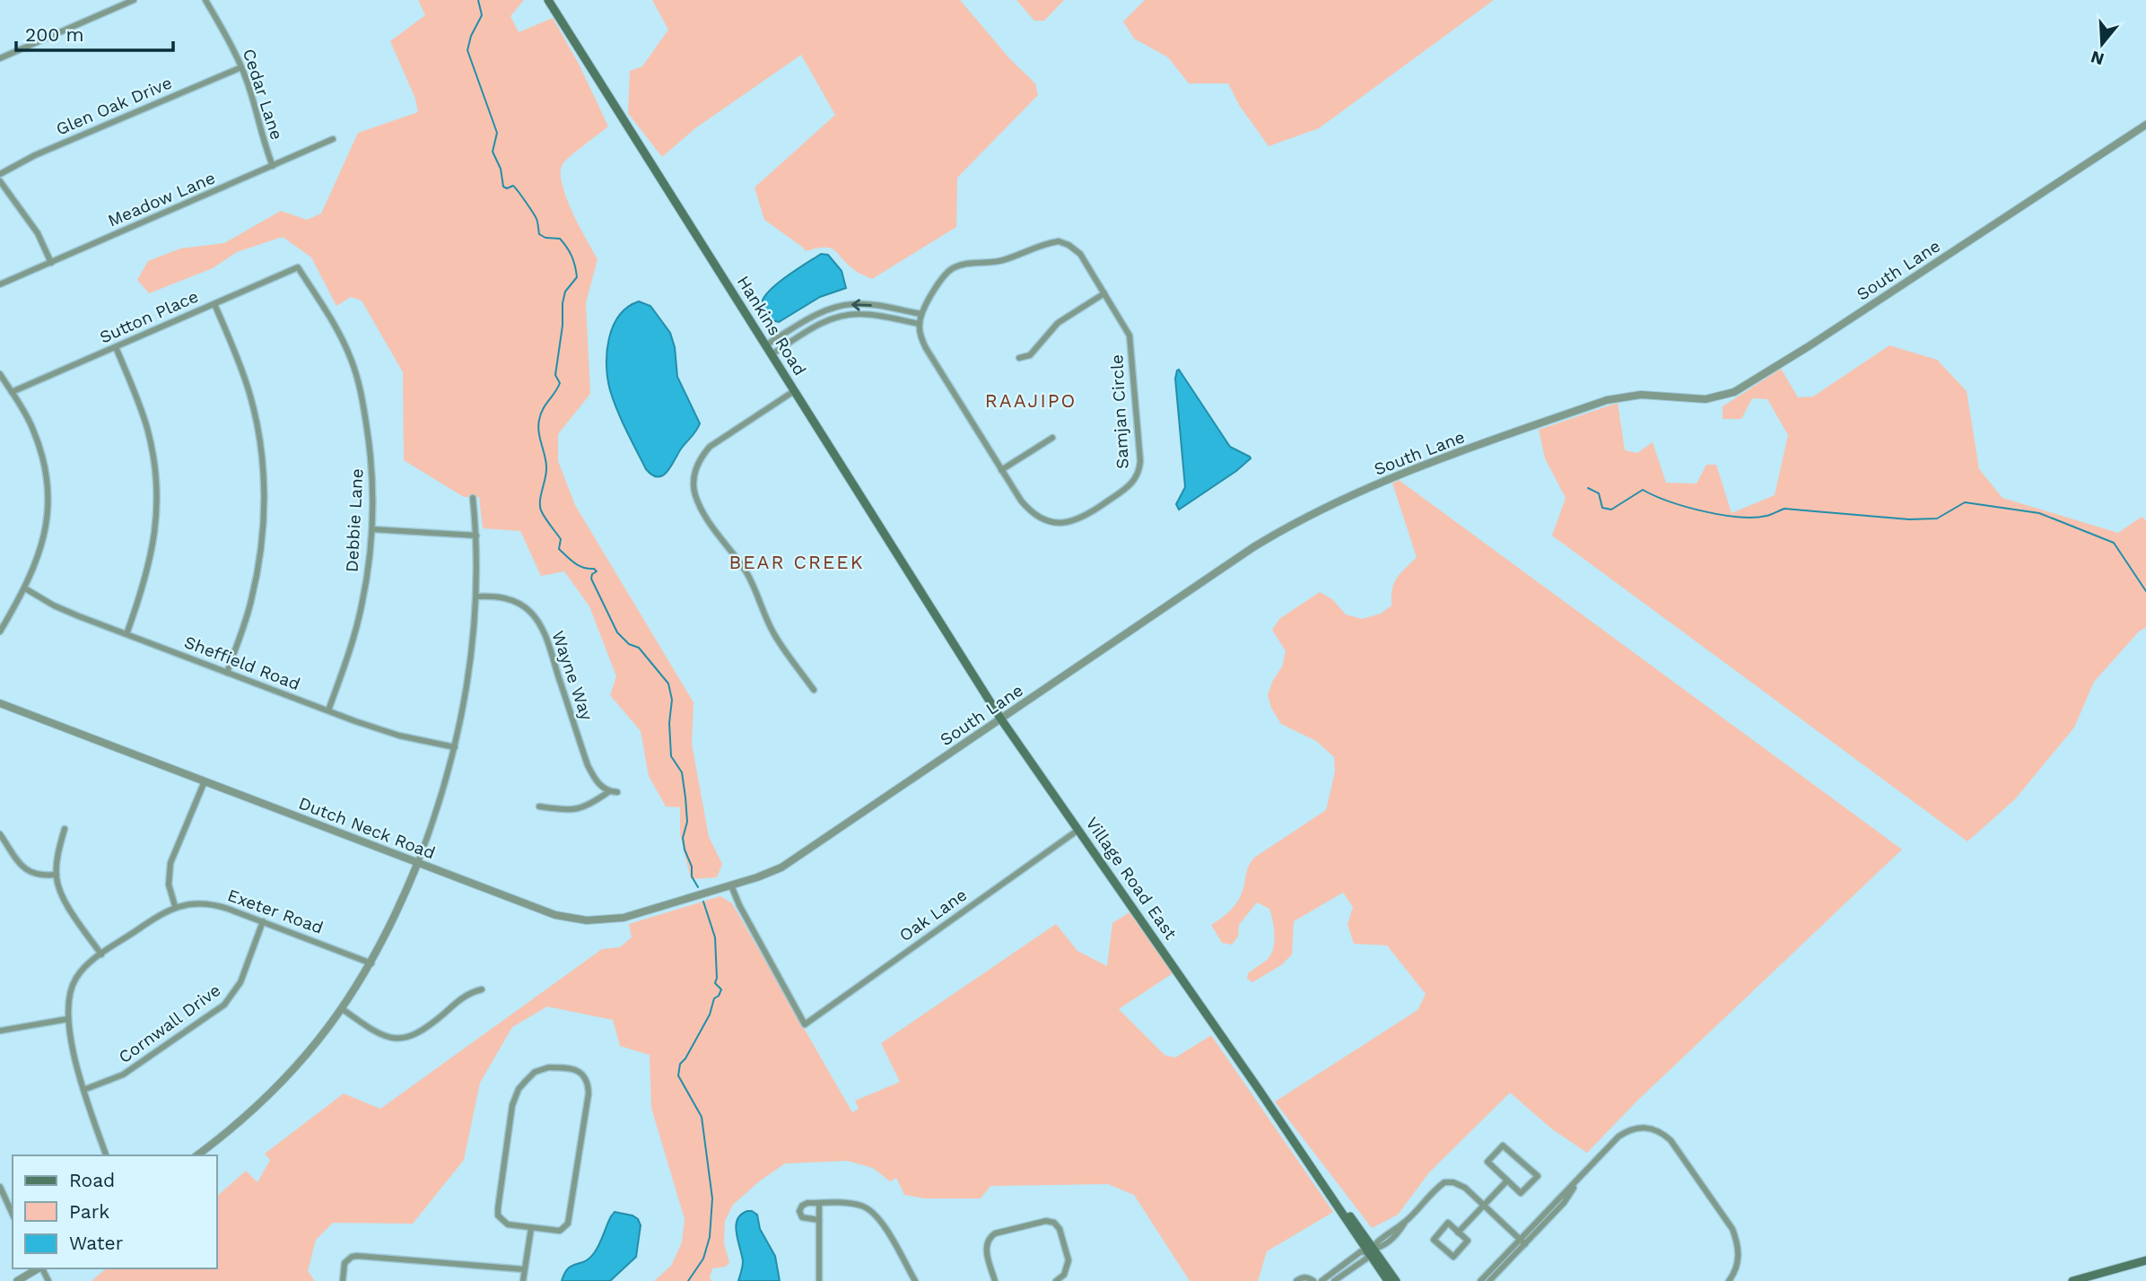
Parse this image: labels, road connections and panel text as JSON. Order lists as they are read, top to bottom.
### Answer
{
  "streets": {
    "main road": ["Hankins Road", "Village Road East"],
    "street": [
      "Cedar Lane",
      "Glen Oak Drive",
      "Meadow Lane",
      "South Lane",
      "Sutton Place",
      "Samjan Circle",
      "Debbie Lane",
      "Sheffield Road",
      "Wayne Way",
      "Dutch Neck Road",
      "Exeter Road",
      "Oak Lane",
      "Cornwall Drive"
    ]
  },
  "crossings": [
    ["Cedar Lane", "Glen Oak Drive"],
    ["Cedar Lane", "Meadow Lane"],
    ["South Lane", "Dutch Neck Road"],
    ["South Lane", "Village Road East"],
    ["South Lane", "Oak Lane"],
    ["Sutton Place", "Debbie Lane"],
    ["Hankins Road", "Village Road East"],
    ["Debbie Lane", "Sheffield Road"],
    ["Dutch Neck Road", "Oak Lane"],
    ["Village Road East", "Oak Lane"],
    ["Exeter Road", "Cornwall Drive"]
  ],
  "districts": ["RAAJIPO", "BEAR CREEK"],
  "legend": ["Road", "Park", "Water"],
  "scale_bar": "200 m",
  "north": "bottom"
}
